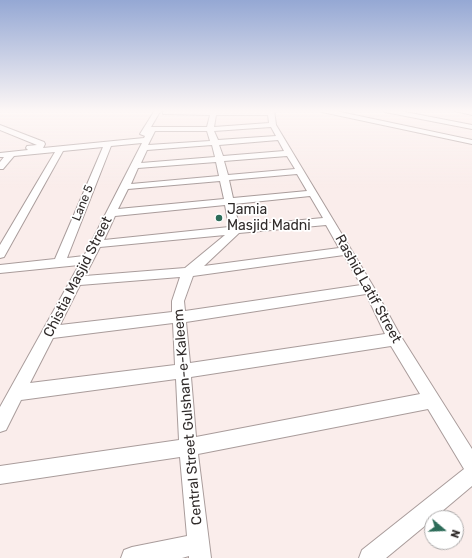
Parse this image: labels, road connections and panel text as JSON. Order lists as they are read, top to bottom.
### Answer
{
  "streets": {
    "street": [
      "Lane 5",
      "Chistia Masjid Street",
      "Rashid Latif Street",
      "Central Street Gulshan-e-Kaleem"
    ]
  },
  "places": ["Jamia Masjid Madni"],
  "north": "right"
}
